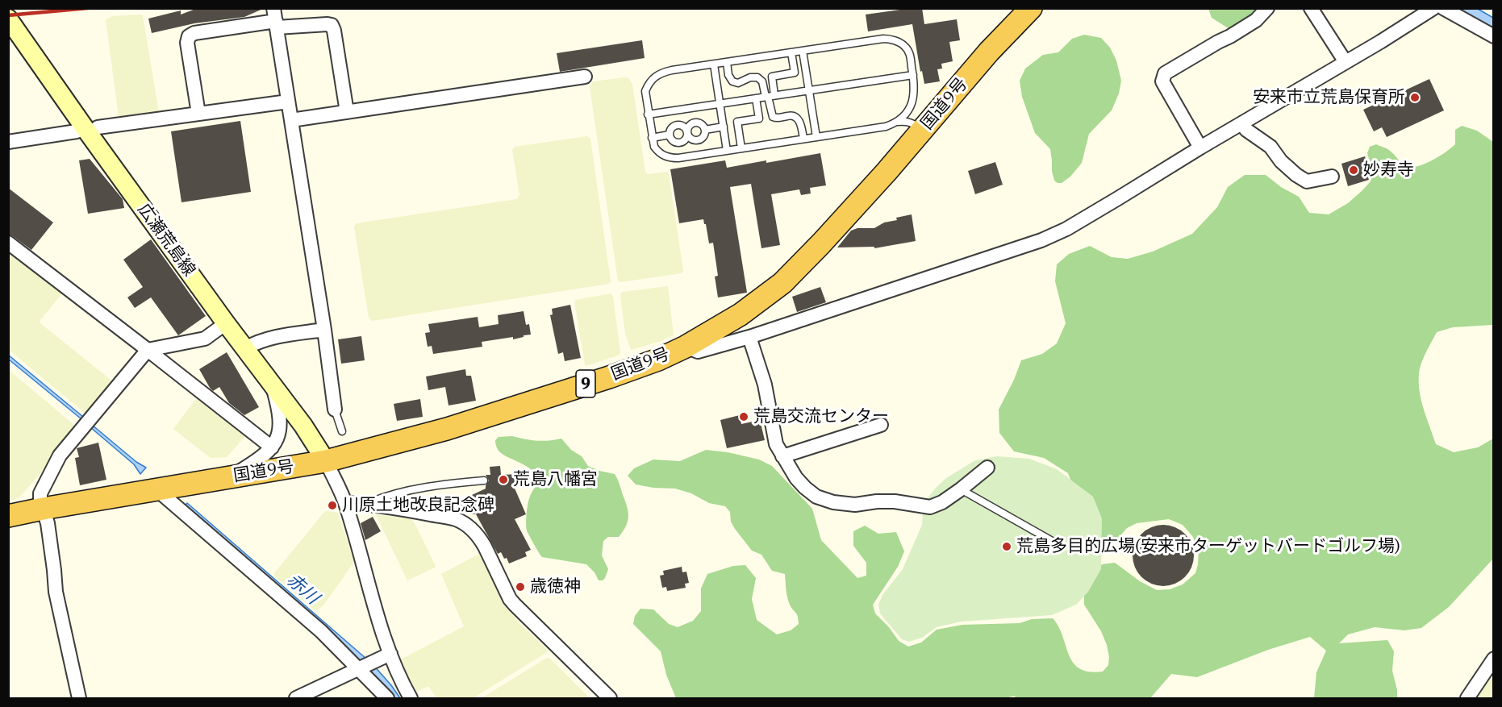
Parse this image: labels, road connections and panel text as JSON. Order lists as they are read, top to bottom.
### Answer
{
  "streets": {
    "highway": ["国道9号", "9"],
    "main road": ["広瀬荒島線"]
  },
  "crossings": [
    ["国道9号", "広瀬荒島線"]
  ],
  "water": ["赤川"],
  "places": [
    "安来市立荒島保育所",
    "妙寿寺",
    "荒島交流センター",
    "荒島八幡宮",
    "川原土地改良記念碑",
    "荒島多目的広場(安来市ターゲットバードゴルフ場)",
    "歳徳神"
  ]
}
